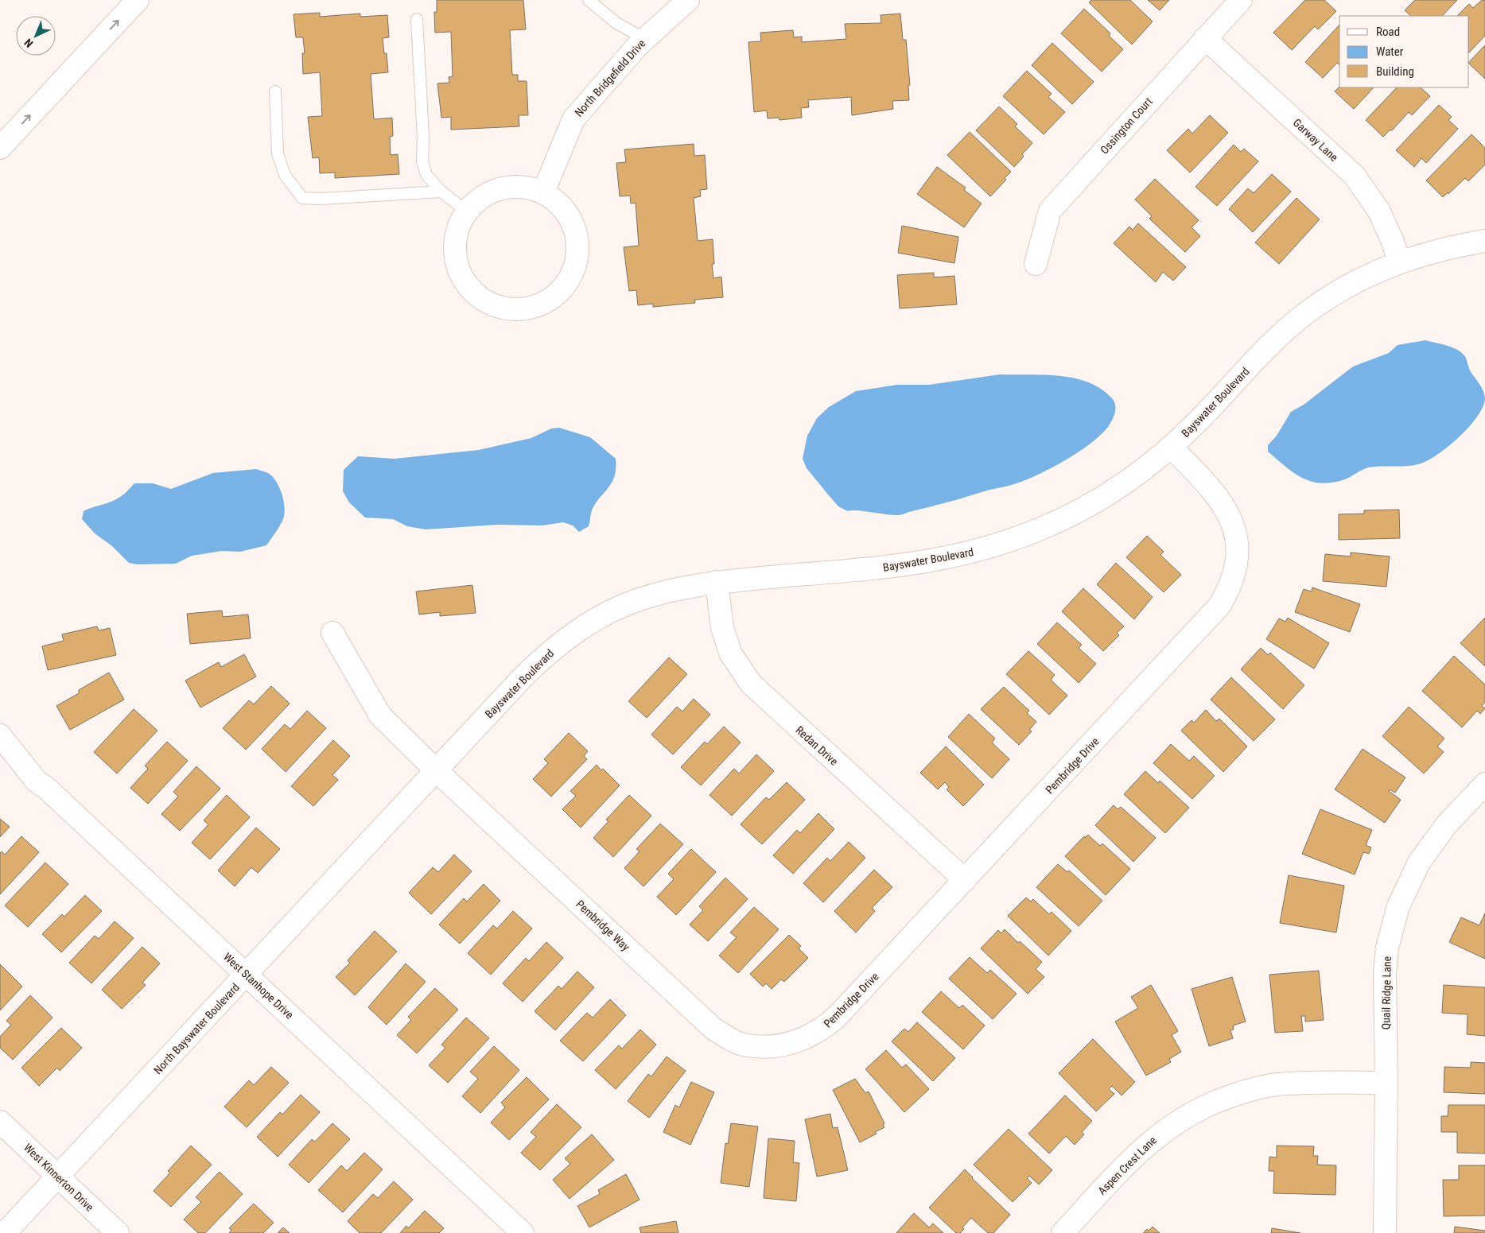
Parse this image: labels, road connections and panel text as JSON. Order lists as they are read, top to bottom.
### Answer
{
  "streets": {
    "main road": [
      "North Bridgefield Drive",
      "Ossington Court",
      "Garway Lane",
      "Bayswater Boulevard",
      "Redan Drive",
      "Pembridge Drive",
      "Pembridge Way",
      "West Stanhope Drive",
      "Quail Ridge Lane",
      "North Bayswater Boulevard",
      "Aspen Crest Lane",
      "West Kinnerton Drive"
    ]
  },
  "crossings": [
    ["Ossington Court", "Garway Lane"],
    ["Garway Lane", "Bayswater Boulevard"],
    ["Bayswater Boulevard", "Redan Drive"],
    ["Bayswater Boulevard", "Pembridge Drive"],
    ["Bayswater Boulevard", "Pembridge Way"],
    ["Bayswater Boulevard", "North Bayswater Boulevard"],
    ["Redan Drive", "Pembridge Drive"],
    ["Pembridge Drive", "Pembridge Way"],
    ["Pembridge Way", "North Bayswater Boulevard"],
    ["West Stanhope Drive", "North Bayswater Boulevard"],
    ["Quail Ridge Lane", "Aspen Crest Lane"],
    ["North Bayswater Boulevard", "West Kinnerton Drive"]
  ],
  "legend": ["Road", "Water", "Building"],
  "north": "bottom left"
}
